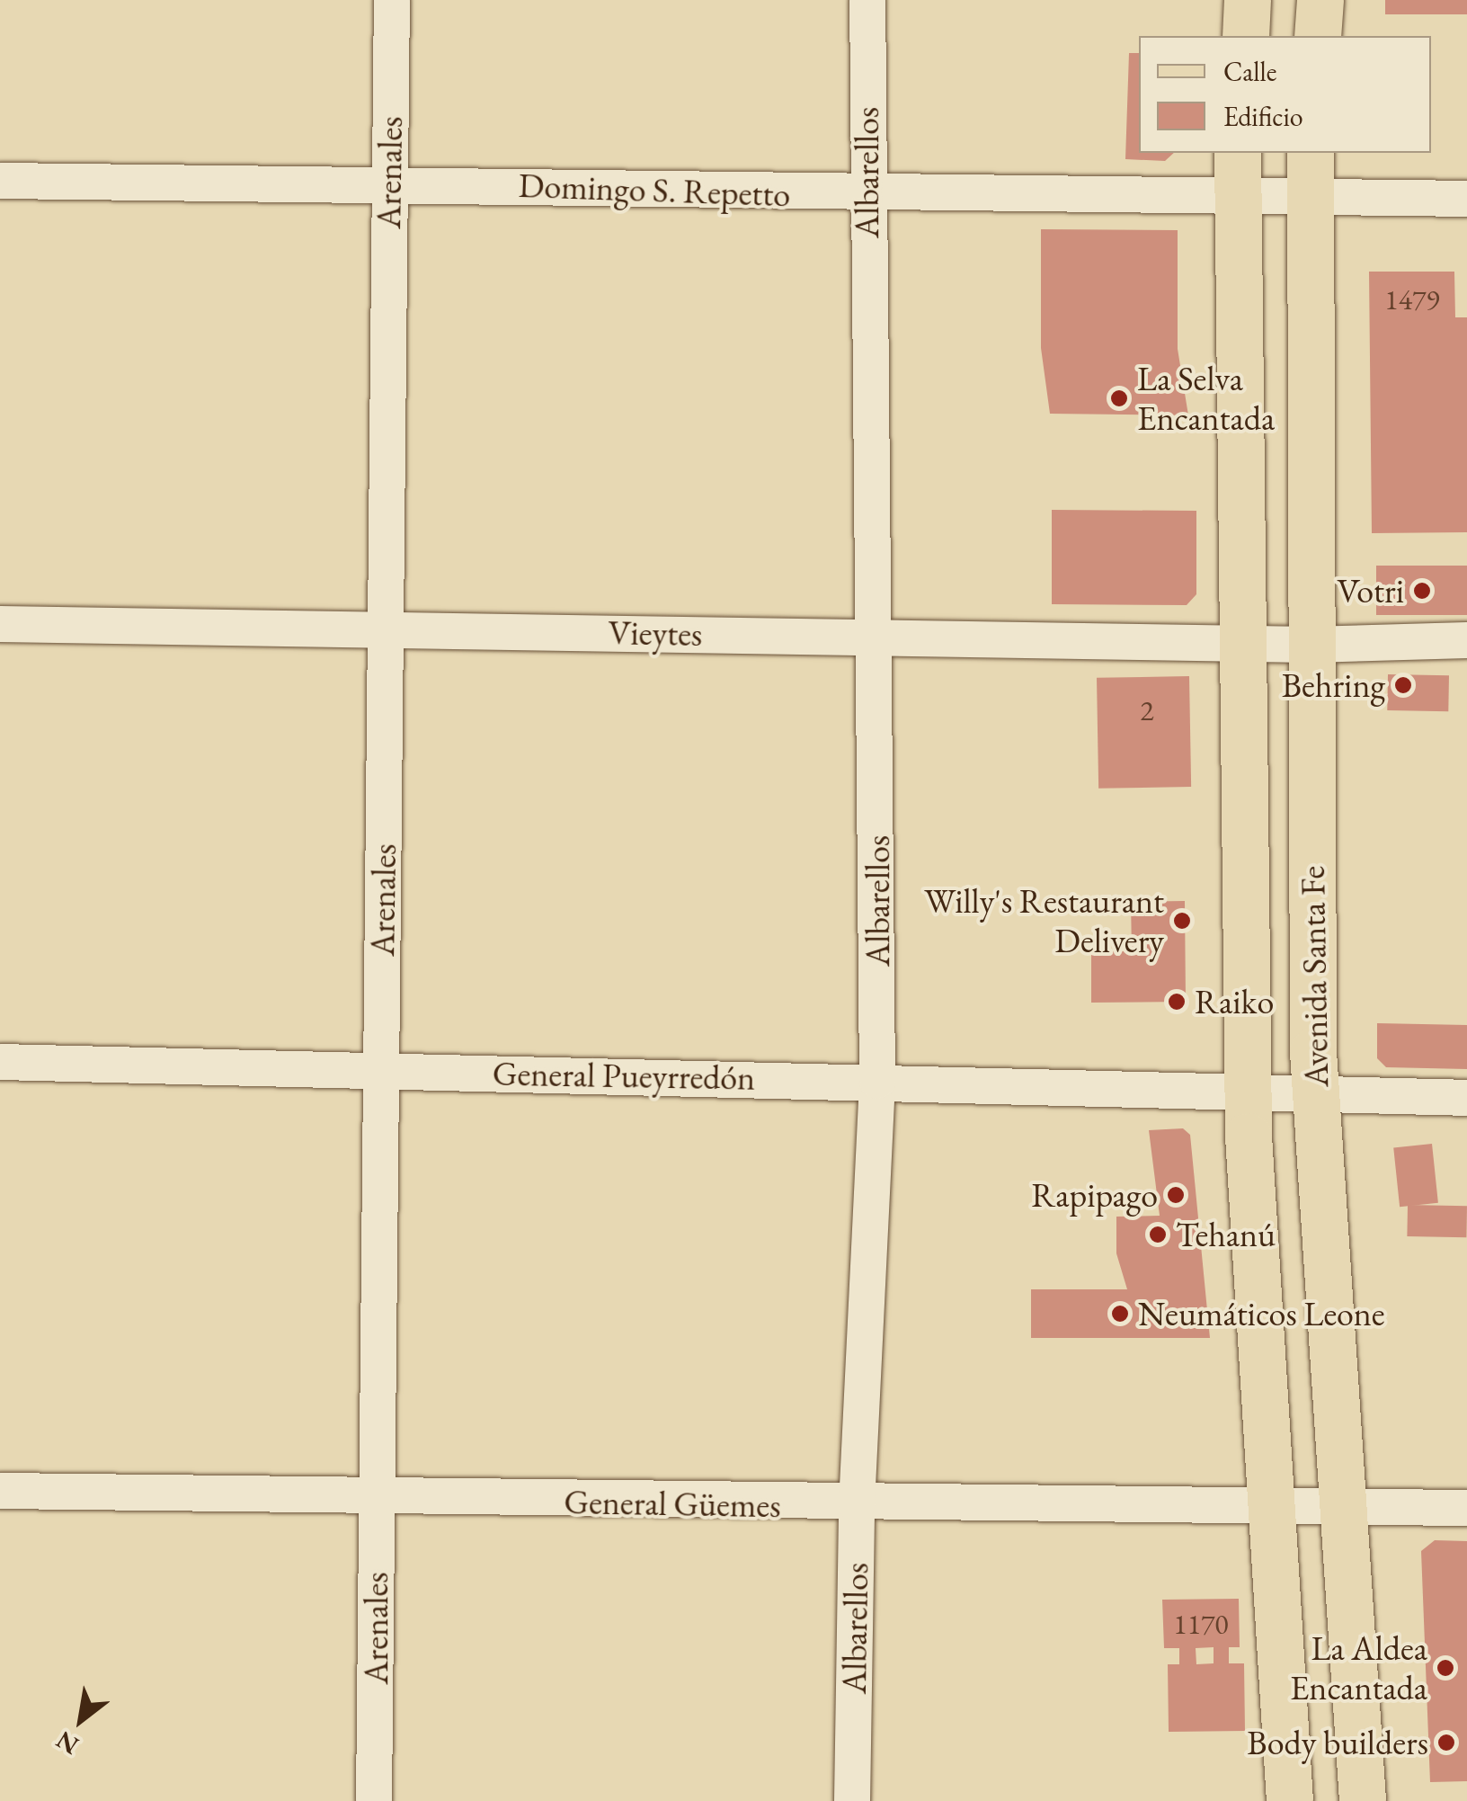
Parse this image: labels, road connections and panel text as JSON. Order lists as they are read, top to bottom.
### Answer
{
  "streets": {
    "main road": ["Avenida Santa Fe"],
    "street": [
      "Arenales",
      "Albarellos",
      "Domingo S. Repetto",
      "Vieytes",
      "General Pueyrredón",
      "General Güemes"
    ]
  },
  "crossings": [
    ["Arenales", "Domingo S. Repetto"],
    ["Arenales", "Vieytes"],
    ["Arenales", "General Pueyrredón"],
    ["Arenales", "General Güemes"],
    ["Albarellos", "Domingo S. Repetto"],
    ["Albarellos", "Vieytes"],
    ["Albarellos", "General Pueyrredón"],
    ["Albarellos", "General Güemes"],
    ["Domingo S. Repetto", "Avenida Santa Fe"],
    ["Vieytes", "Avenida Santa Fe"],
    ["Avenida Santa Fe", "General Pueyrredón"],
    ["Avenida Santa Fe", "General Güemes"]
  ],
  "places": [
    "La Selva Encantada",
    "Votri",
    "Behring",
    "Willy's Restaurant Delivery",
    "Raiko",
    "Rapipago",
    "Tehanú",
    "Neumáticos Leone",
    "La Aldea Encantada",
    "Body builders"
  ],
  "house_numbers": ["1479", "2", "1170"],
  "legend": ["Calle", "Edificio"],
  "north": "bottom left"
}
